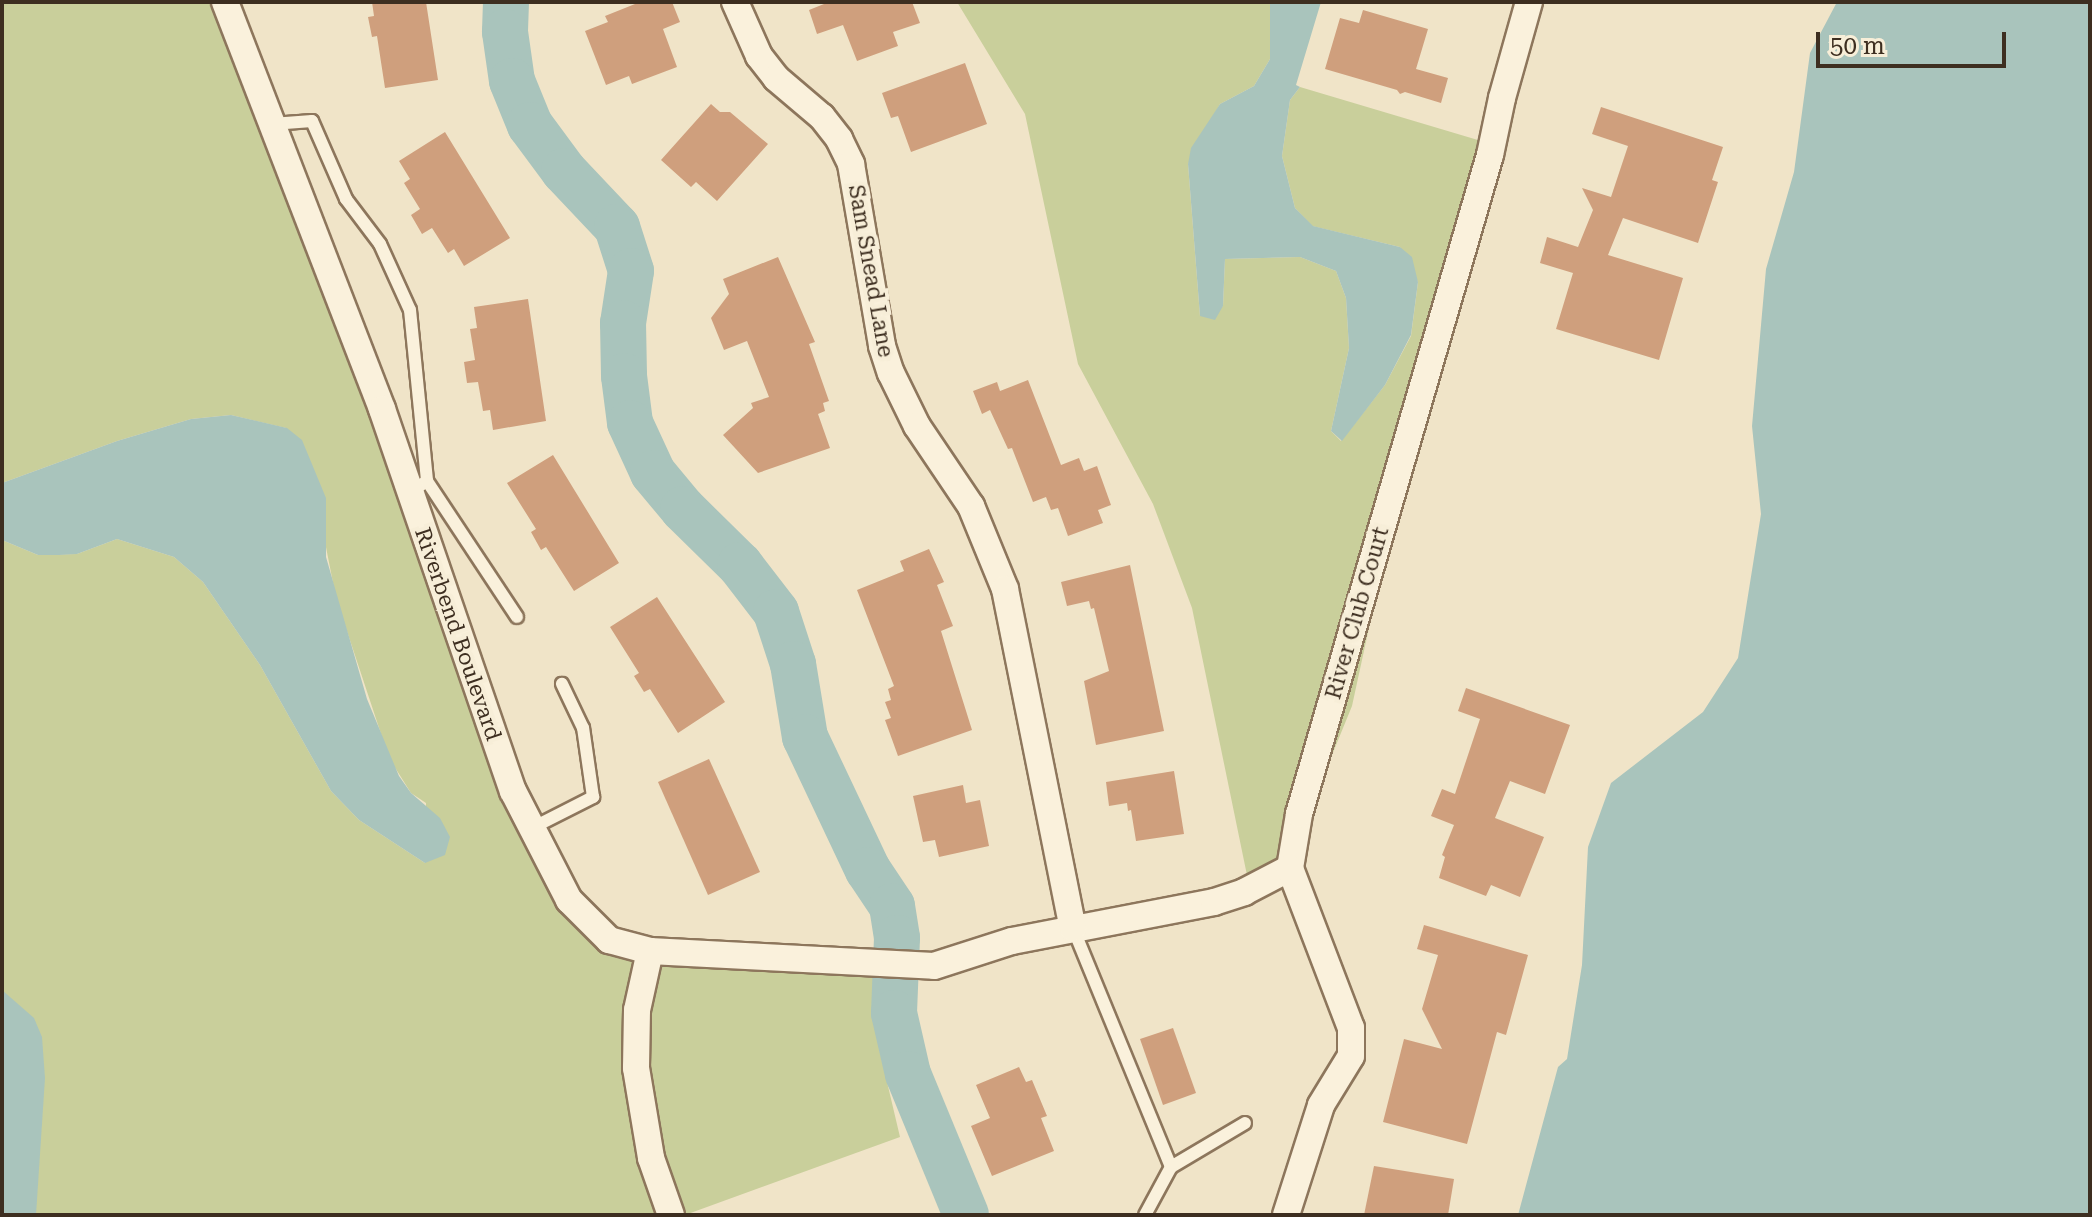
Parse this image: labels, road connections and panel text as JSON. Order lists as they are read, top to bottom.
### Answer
{
  "streets": {
    "street": ["Sam Snead Lane", "River Club Court", "Riverbend Boulevard"]
  },
  "crossings": [
    ["Sam Snead Lane", "Riverbend Boulevard"]
  ],
  "scale_bar": "50 m"
}
